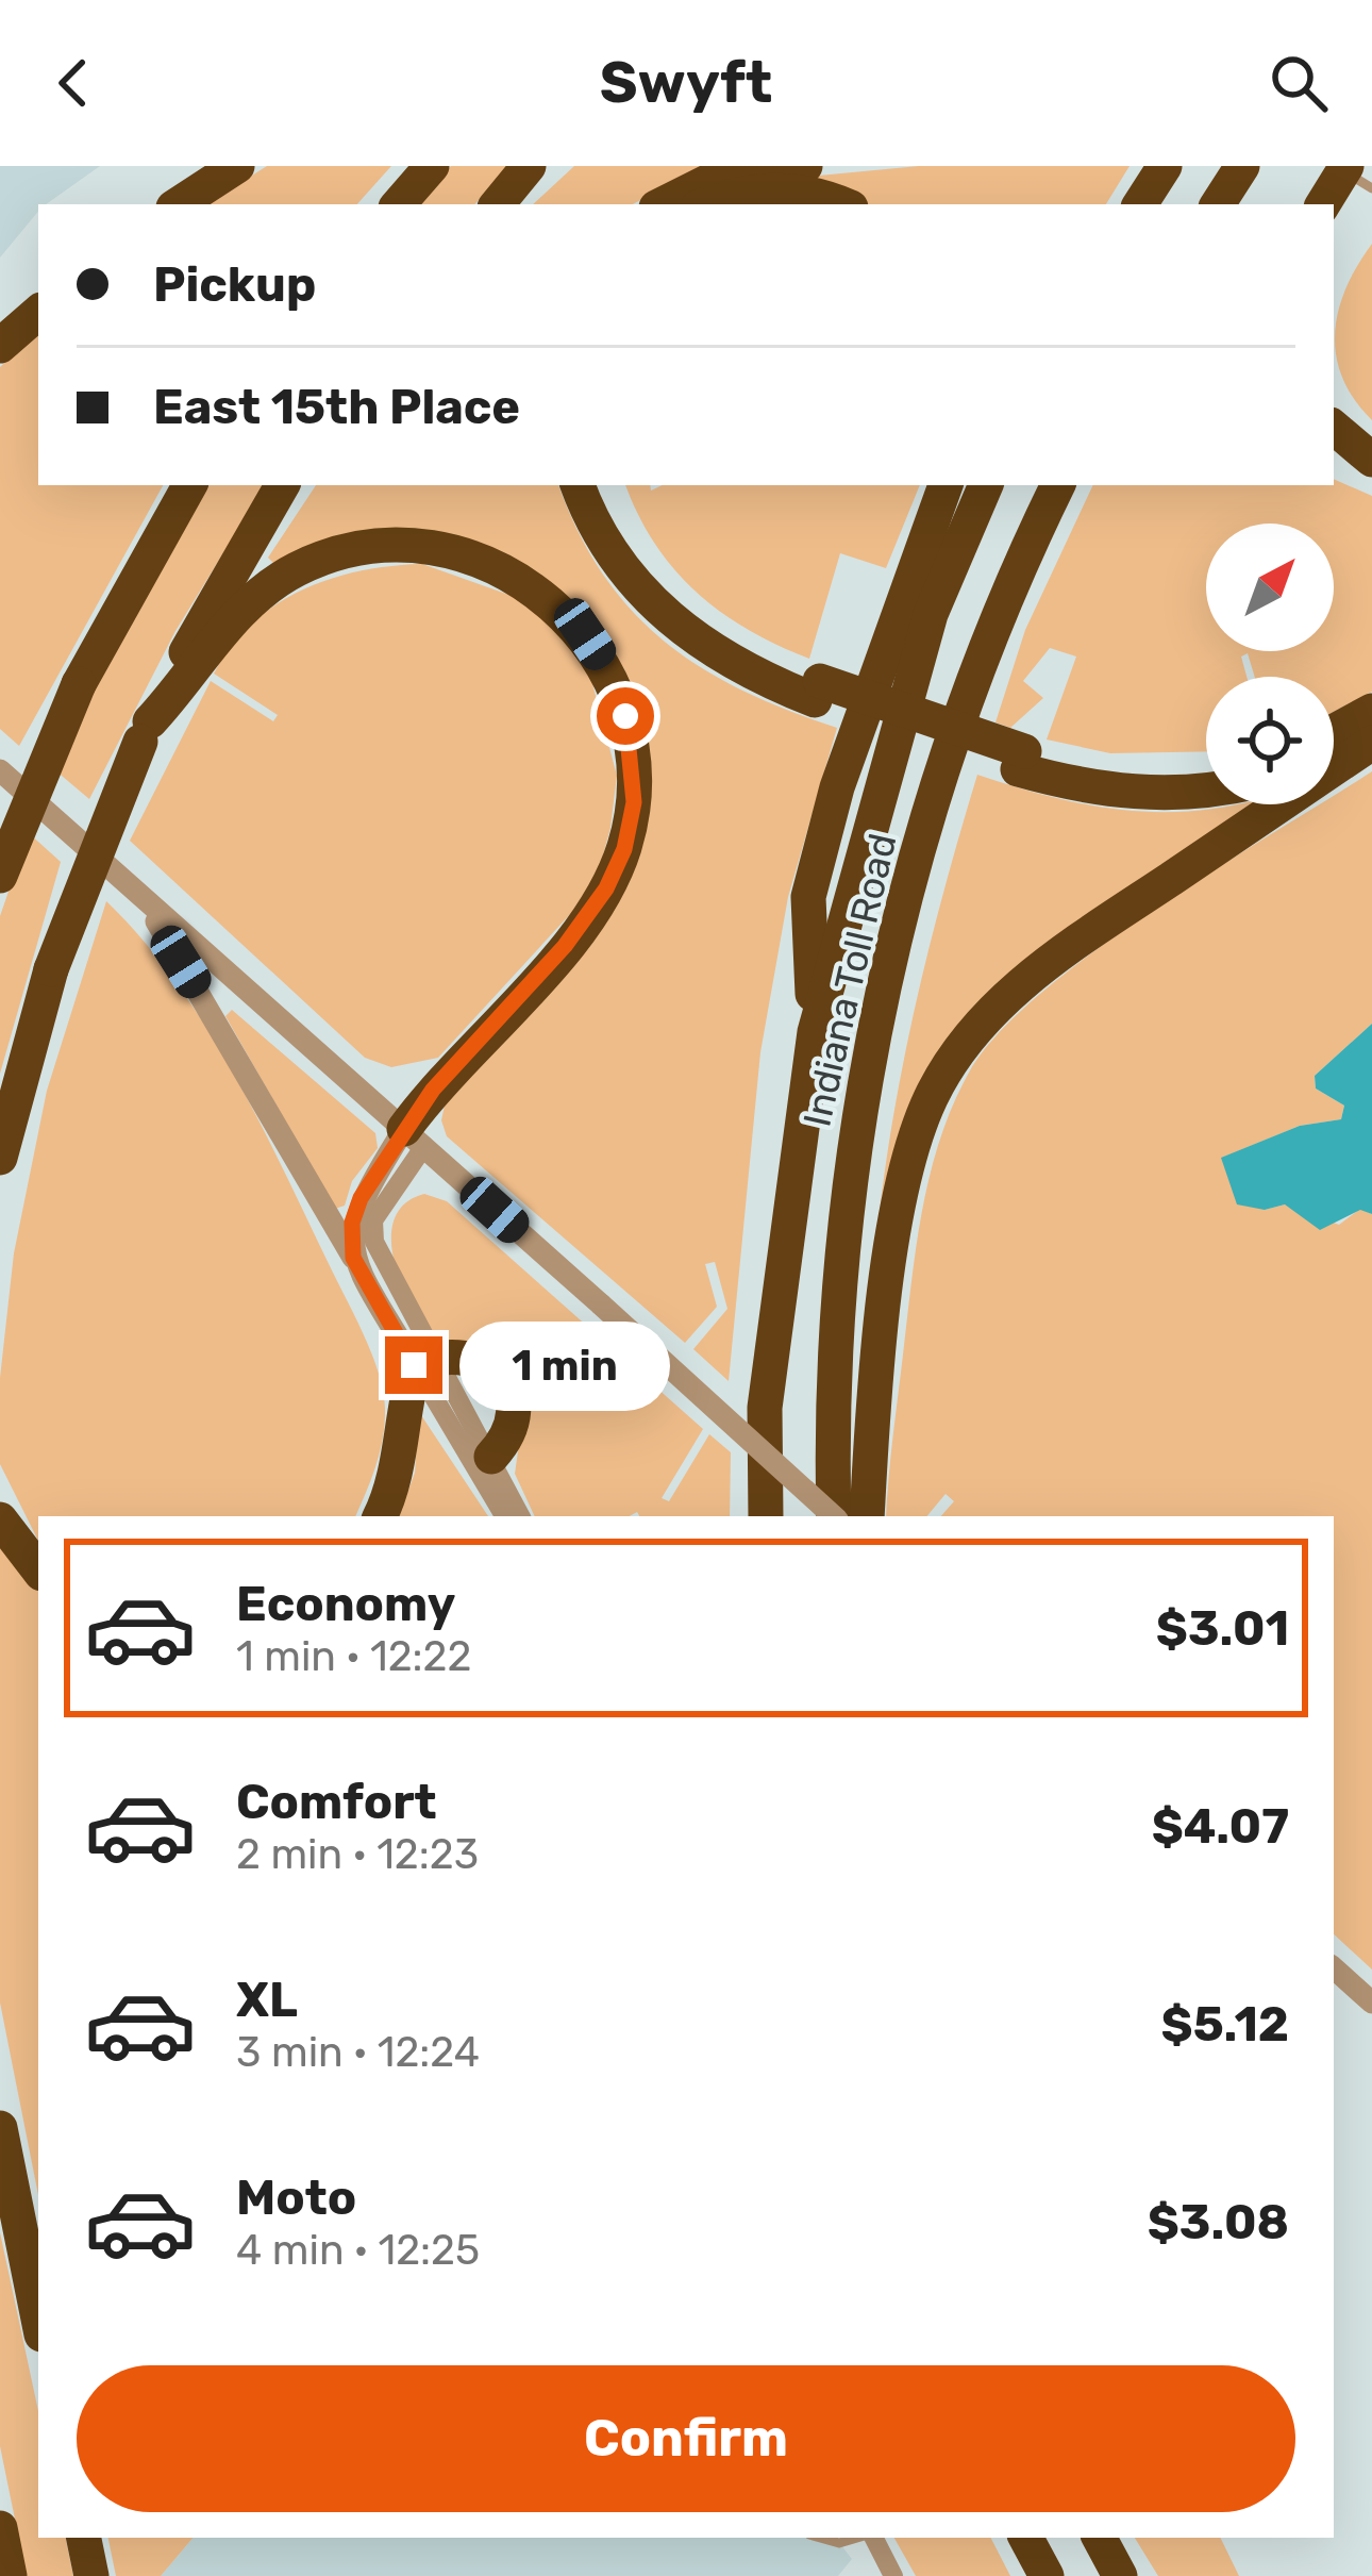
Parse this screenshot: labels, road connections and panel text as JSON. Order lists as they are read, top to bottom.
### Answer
{
  "streets": {
    "highway": ["Indiana Toll Road"]
  },
  "north": "top right",
  "page": {
    "header": "Swyft",
    "banner": ["Pickup", "East 15th Place"],
    "bubble": "1 min",
    "list": [
      {
        "name": "Economy",
        "note": "1 min · 12:22",
        "value": "$3.01"
      },
      {
        "name": "Comfort",
        "note": "2 min · 12:23",
        "value": "$4.07"
      },
      {
        "name": "XL",
        "note": "3 min · 12:24",
        "value": "$5.12"
      },
      {
        "name": "Moto",
        "note": "4 min · 12:25",
        "value": "$3.08"
      }
    ],
    "buttons": "Confirm"
  }
}
